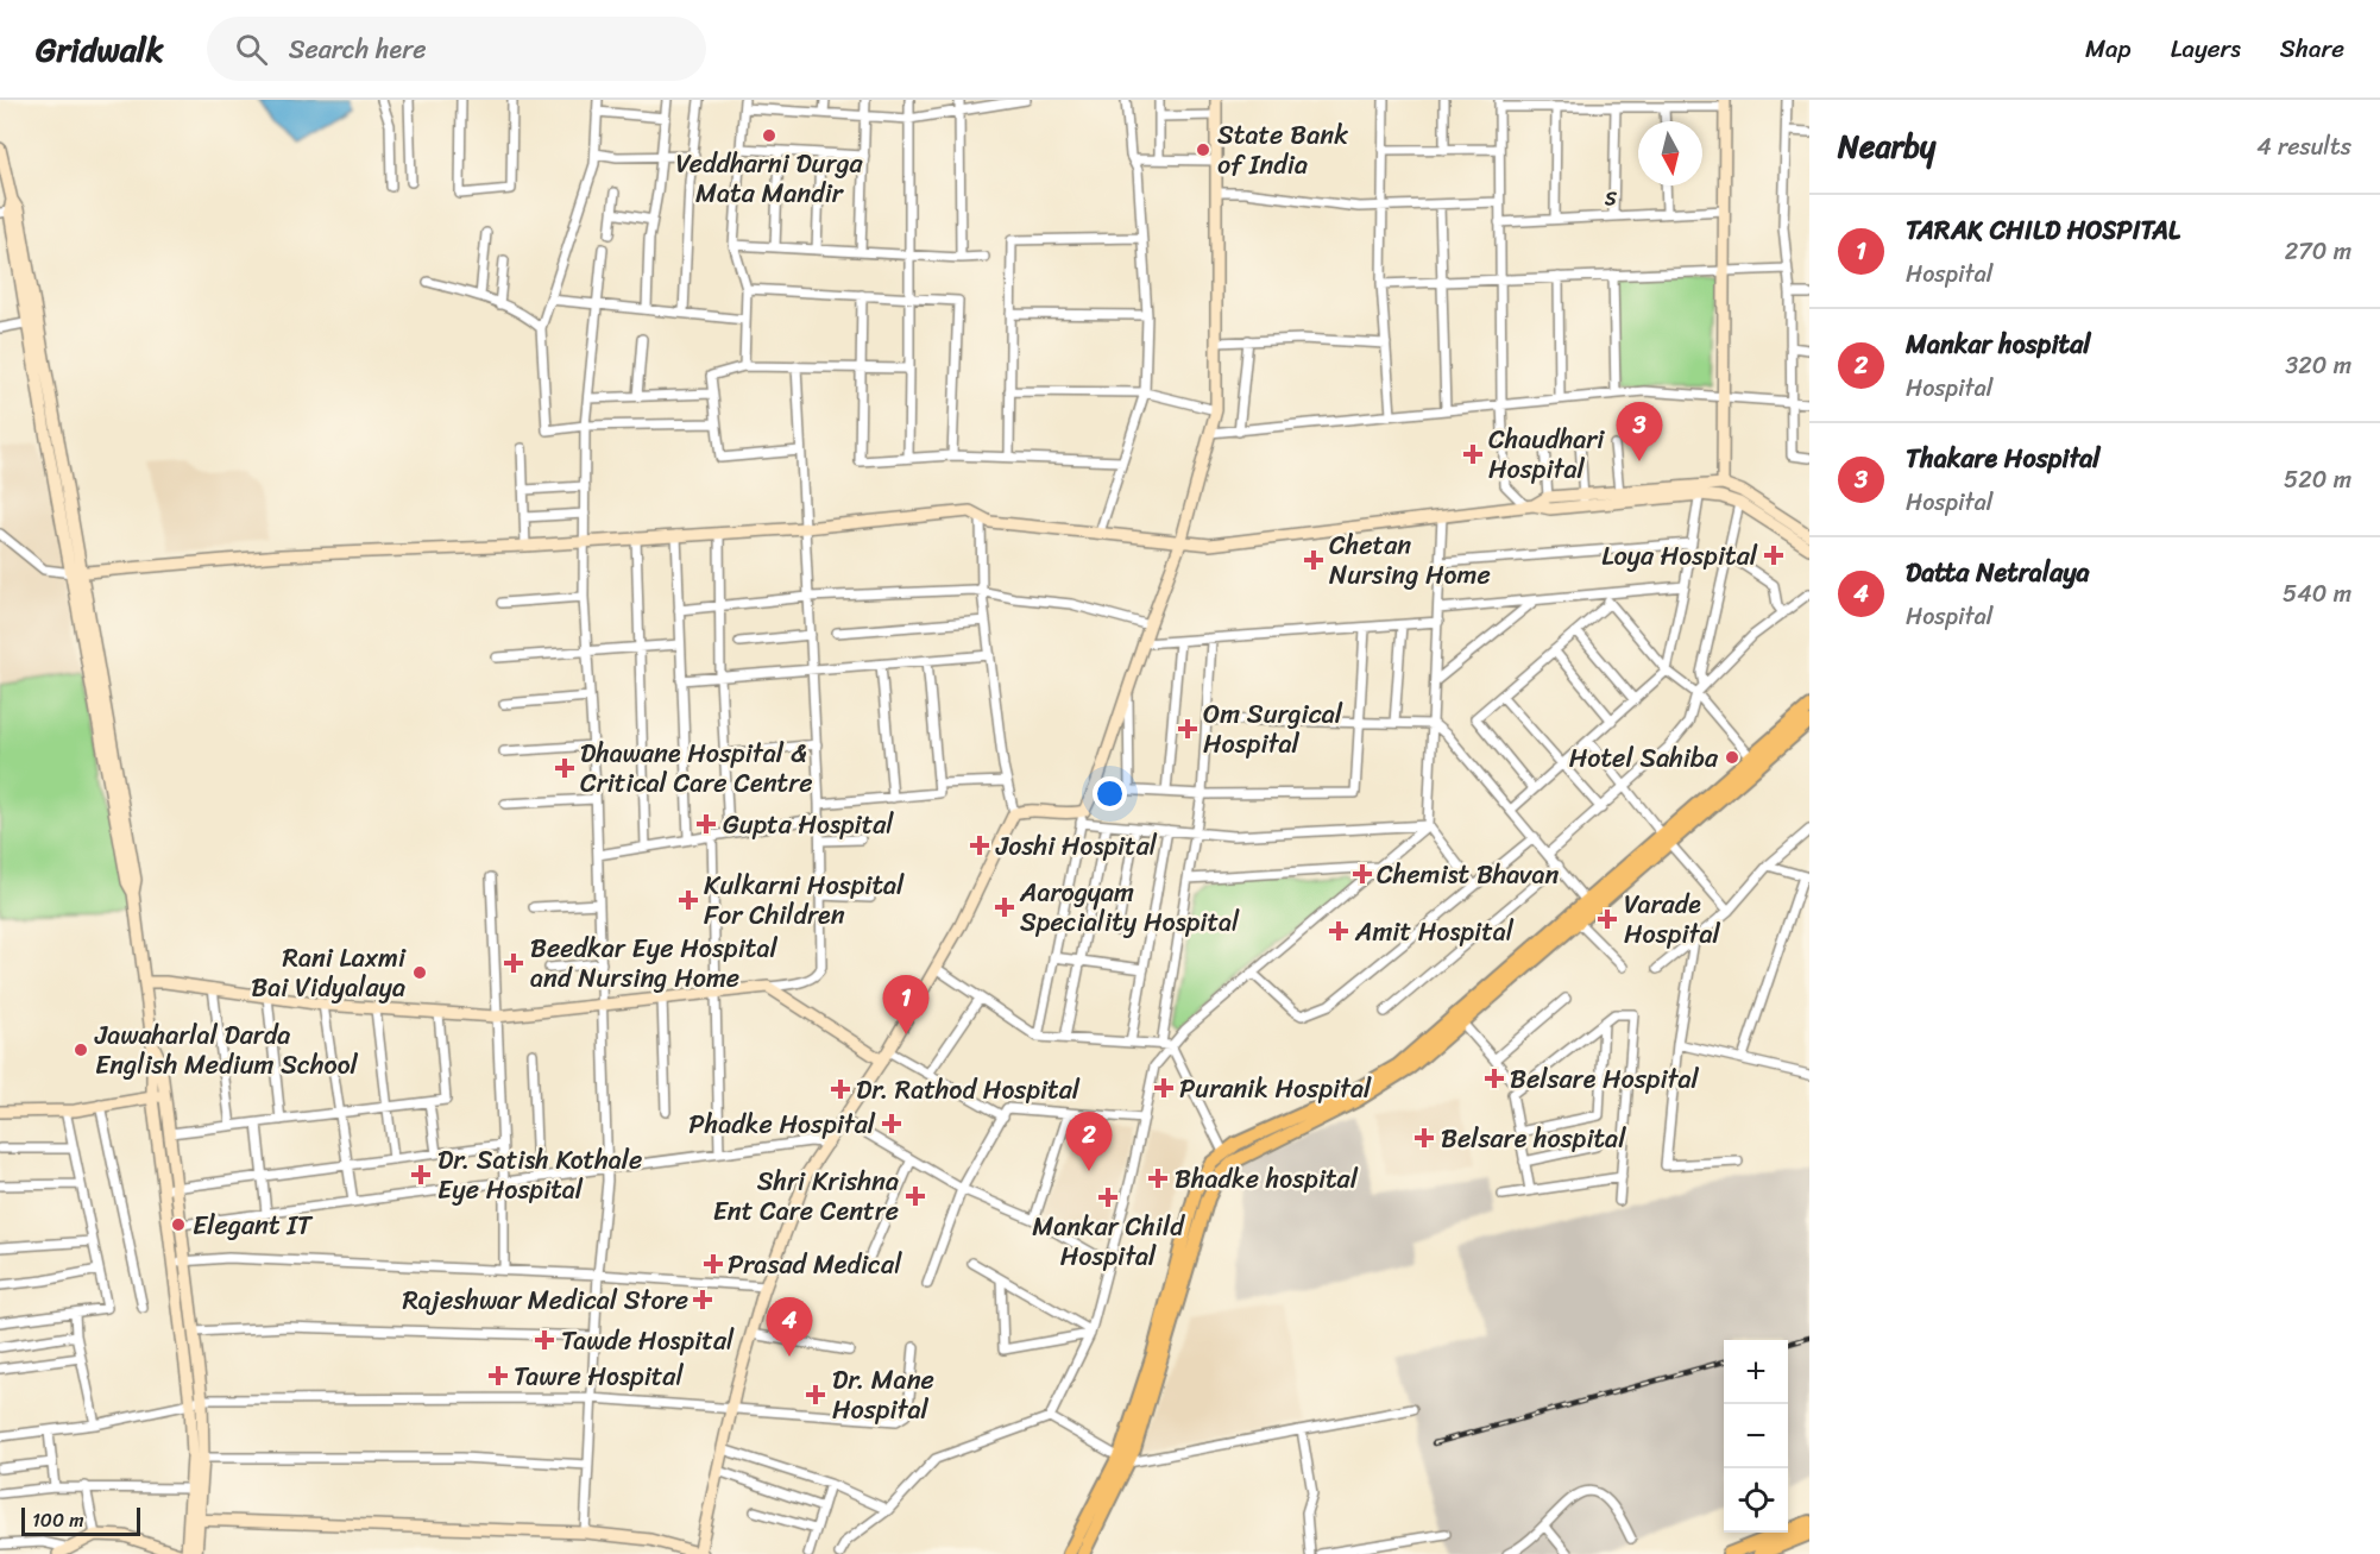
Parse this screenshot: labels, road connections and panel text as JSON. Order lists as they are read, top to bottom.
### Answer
{
  "streets": {
    "street": ["s"]
  },
  "places": {
    "other": [
      "Veddharni Durga Mata Mandir",
      "State Bank of India",
      "Hotel Sahiba",
      "Rani Laxmi Bai Vidyalaya",
      "Jawaharlal Darda English Medium School",
      "Elegant IT"
    ],
    "health": [
      "Chaudhari Hospital",
      "Loya Hospital",
      "Chetan Nursing Home",
      "Om Surgical Hospital",
      "Dhawane Hospital & Critical Care Centre",
      "Gupta Hospital",
      "Joshi Hospital",
      "Chemist Bhavan",
      "Kulkarni Hospital For Children",
      "Aarogyam Speciality Hospital",
      "Varade Hospital",
      "Amit Hospital",
      "Beedkar Eye Hospital and Nursing Home",
      "Belsare Hospital",
      "Puranik Hospital",
      "Dr. Rathod Hospital",
      "Phadke Hospital",
      "Belsare hospital",
      "Dr. Satish Kothale Eye Hospital",
      "Bhadke hospital",
      "Shri Krishna Ent Care Centre",
      "Mankar Child Hospital",
      "Prasad Medical",
      "Rajeshwar Medical Store",
      "Tawde Hospital",
      "Tawre Hospital",
      "Dr. Mane Hospital"
    ]
  },
  "scale_bar": "100 m",
  "north": "bottom",
  "page": {
    "header": "Gridwalk",
    "search": "Search here",
    "nav": ["Map", "Layers", "Share"],
    "heading": ["Nearby", "4 results"],
    "list": [
      {
        "mark": "1",
        "name": "TARAK CHILD HOSPITAL",
        "note": "Hospital",
        "value": "270 m"
      },
      {
        "mark": "2",
        "name": "Mankar hospital",
        "note": "Hospital",
        "value": "320 m"
      },
      {
        "mark": "3",
        "name": "Thakare Hospital",
        "note": "Hospital",
        "value": "520 m"
      },
      {
        "mark": "4",
        "name": "Datta Netralaya",
        "note": "Hospital",
        "value": "540 m"
      }
    ],
    "pins": [
      "3",
      "1",
      "2",
      "4"
    ],
    "map_buttons": ["+", "−"],
    "scale": "100 m"
  }
}
